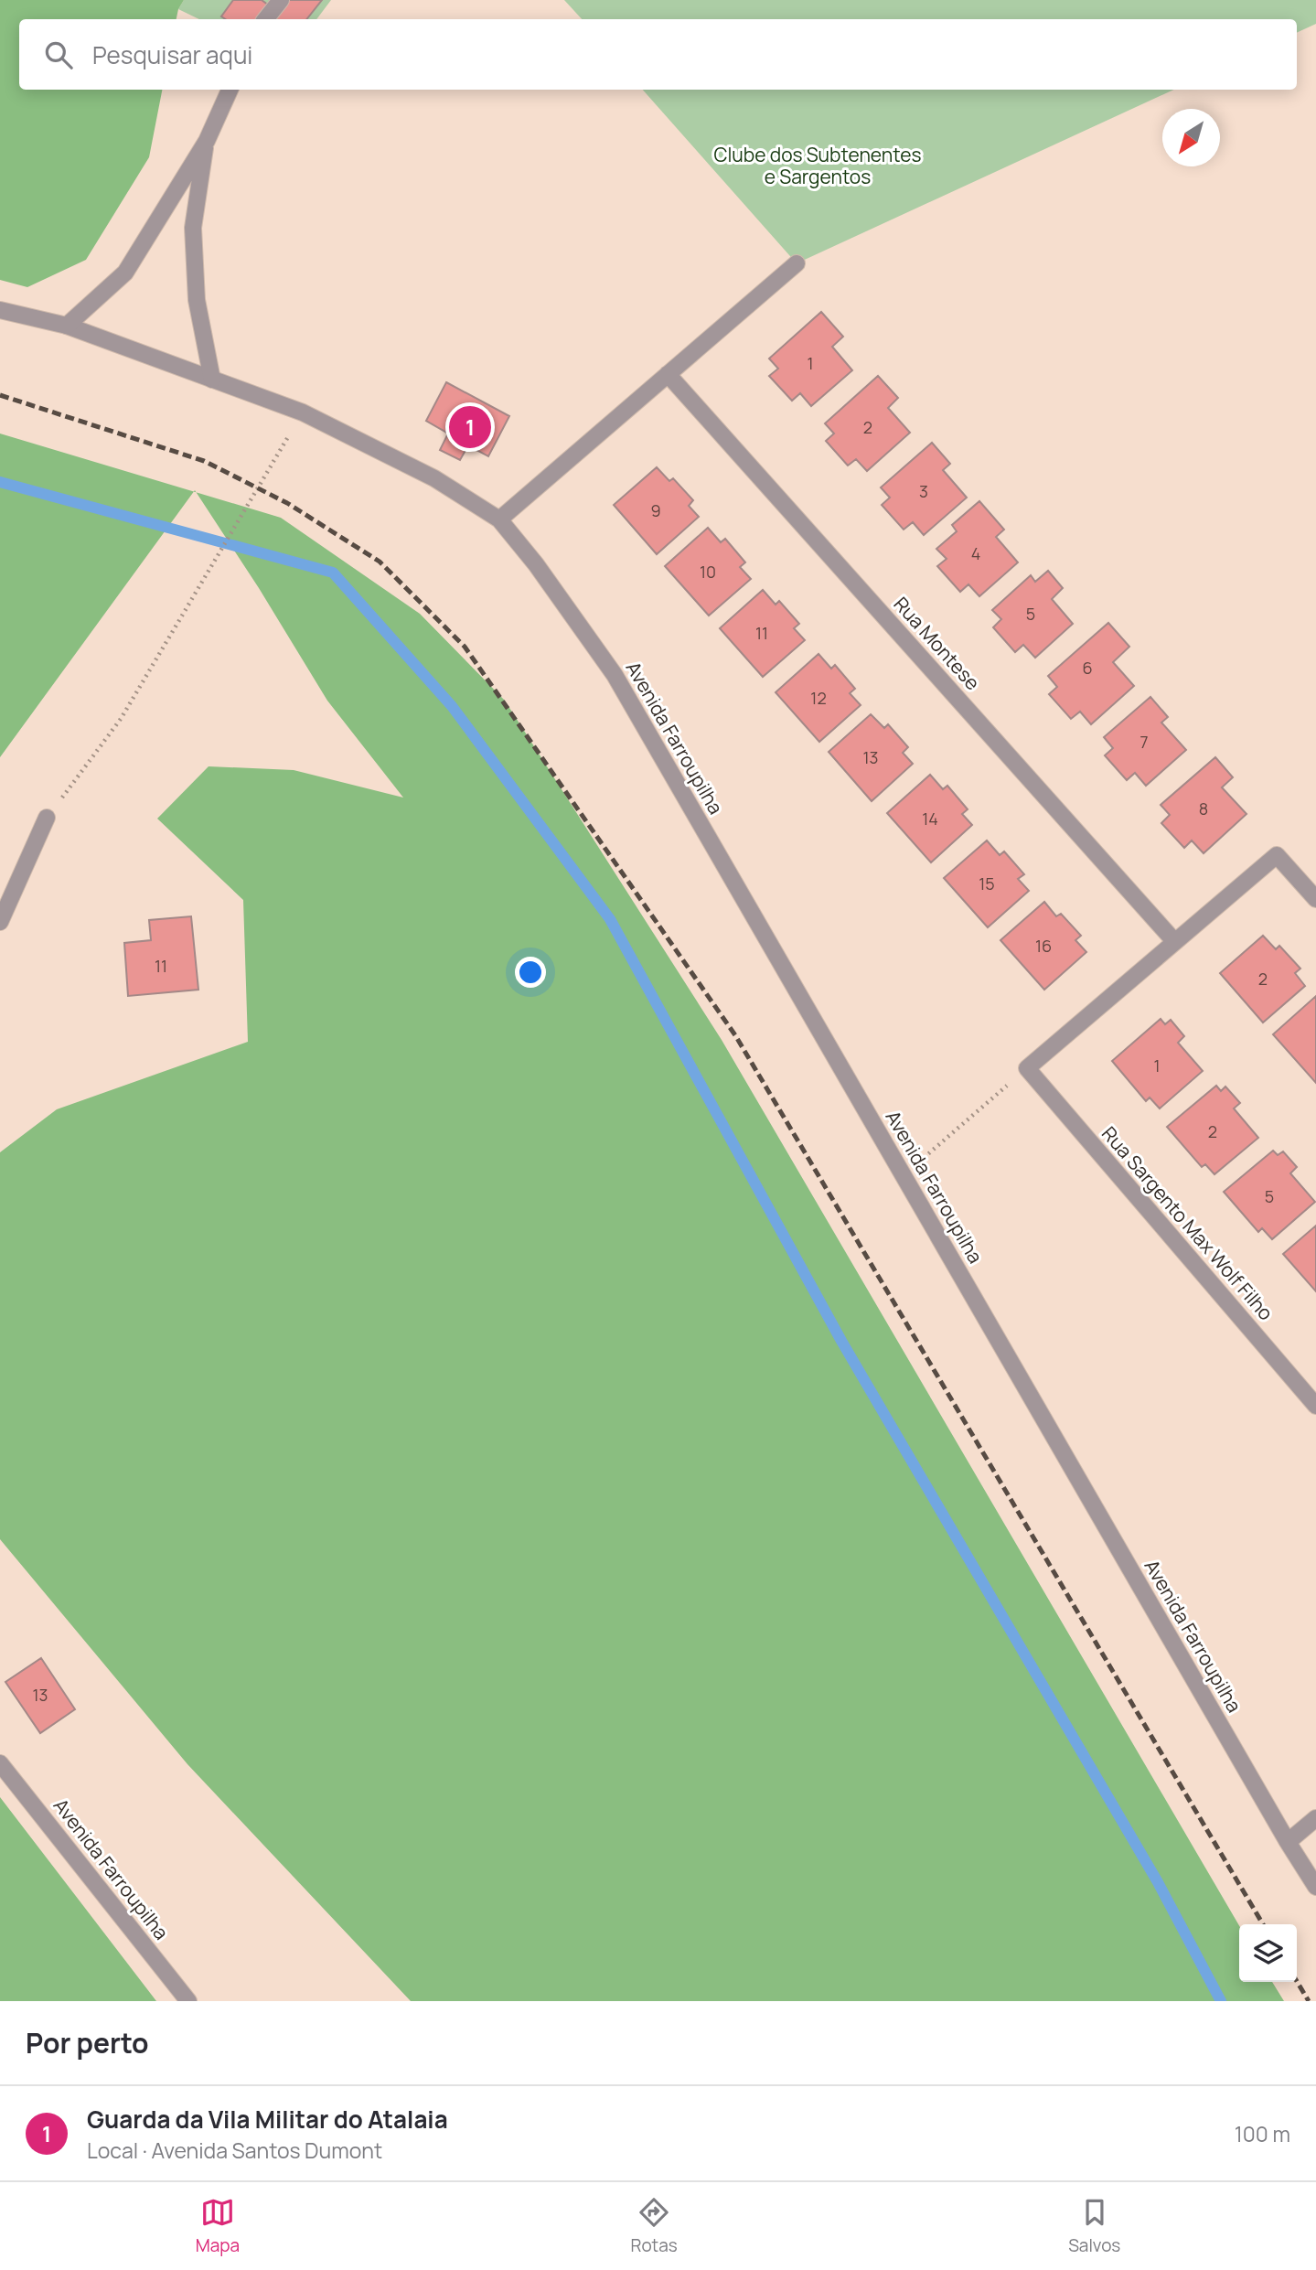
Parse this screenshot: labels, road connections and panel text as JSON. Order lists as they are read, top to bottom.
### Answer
{
  "streets": {
    "street": ["Rua Montese", "Avenida Farroupilha", "Rua Sargento Max Wolf Filho"]
  },
  "parks": ["Clube dos Subtenentes e Sargentos"],
  "house_numbers": [
    "1",
    "2",
    "3",
    "9",
    "4",
    "10",
    "5",
    "11",
    "6",
    "12",
    "7",
    "13",
    "8",
    "14",
    "15",
    "16",
    "11",
    "2",
    "1",
    "2",
    "5",
    "13"
  ],
  "north": "bottom left",
  "page": {
    "search": "Pesquisar aqui",
    "pins": "1",
    "heading": "Por perto",
    "list": [
      {
        "mark": "1",
        "name": "Guarda da Vila Militar do Atalaia",
        "note": "Local · Avenida Santos Dumont",
        "value": "100 m"
      }
    ],
    "nav": ["Mapa", "Rotas", "Salvos"]
  }
}
